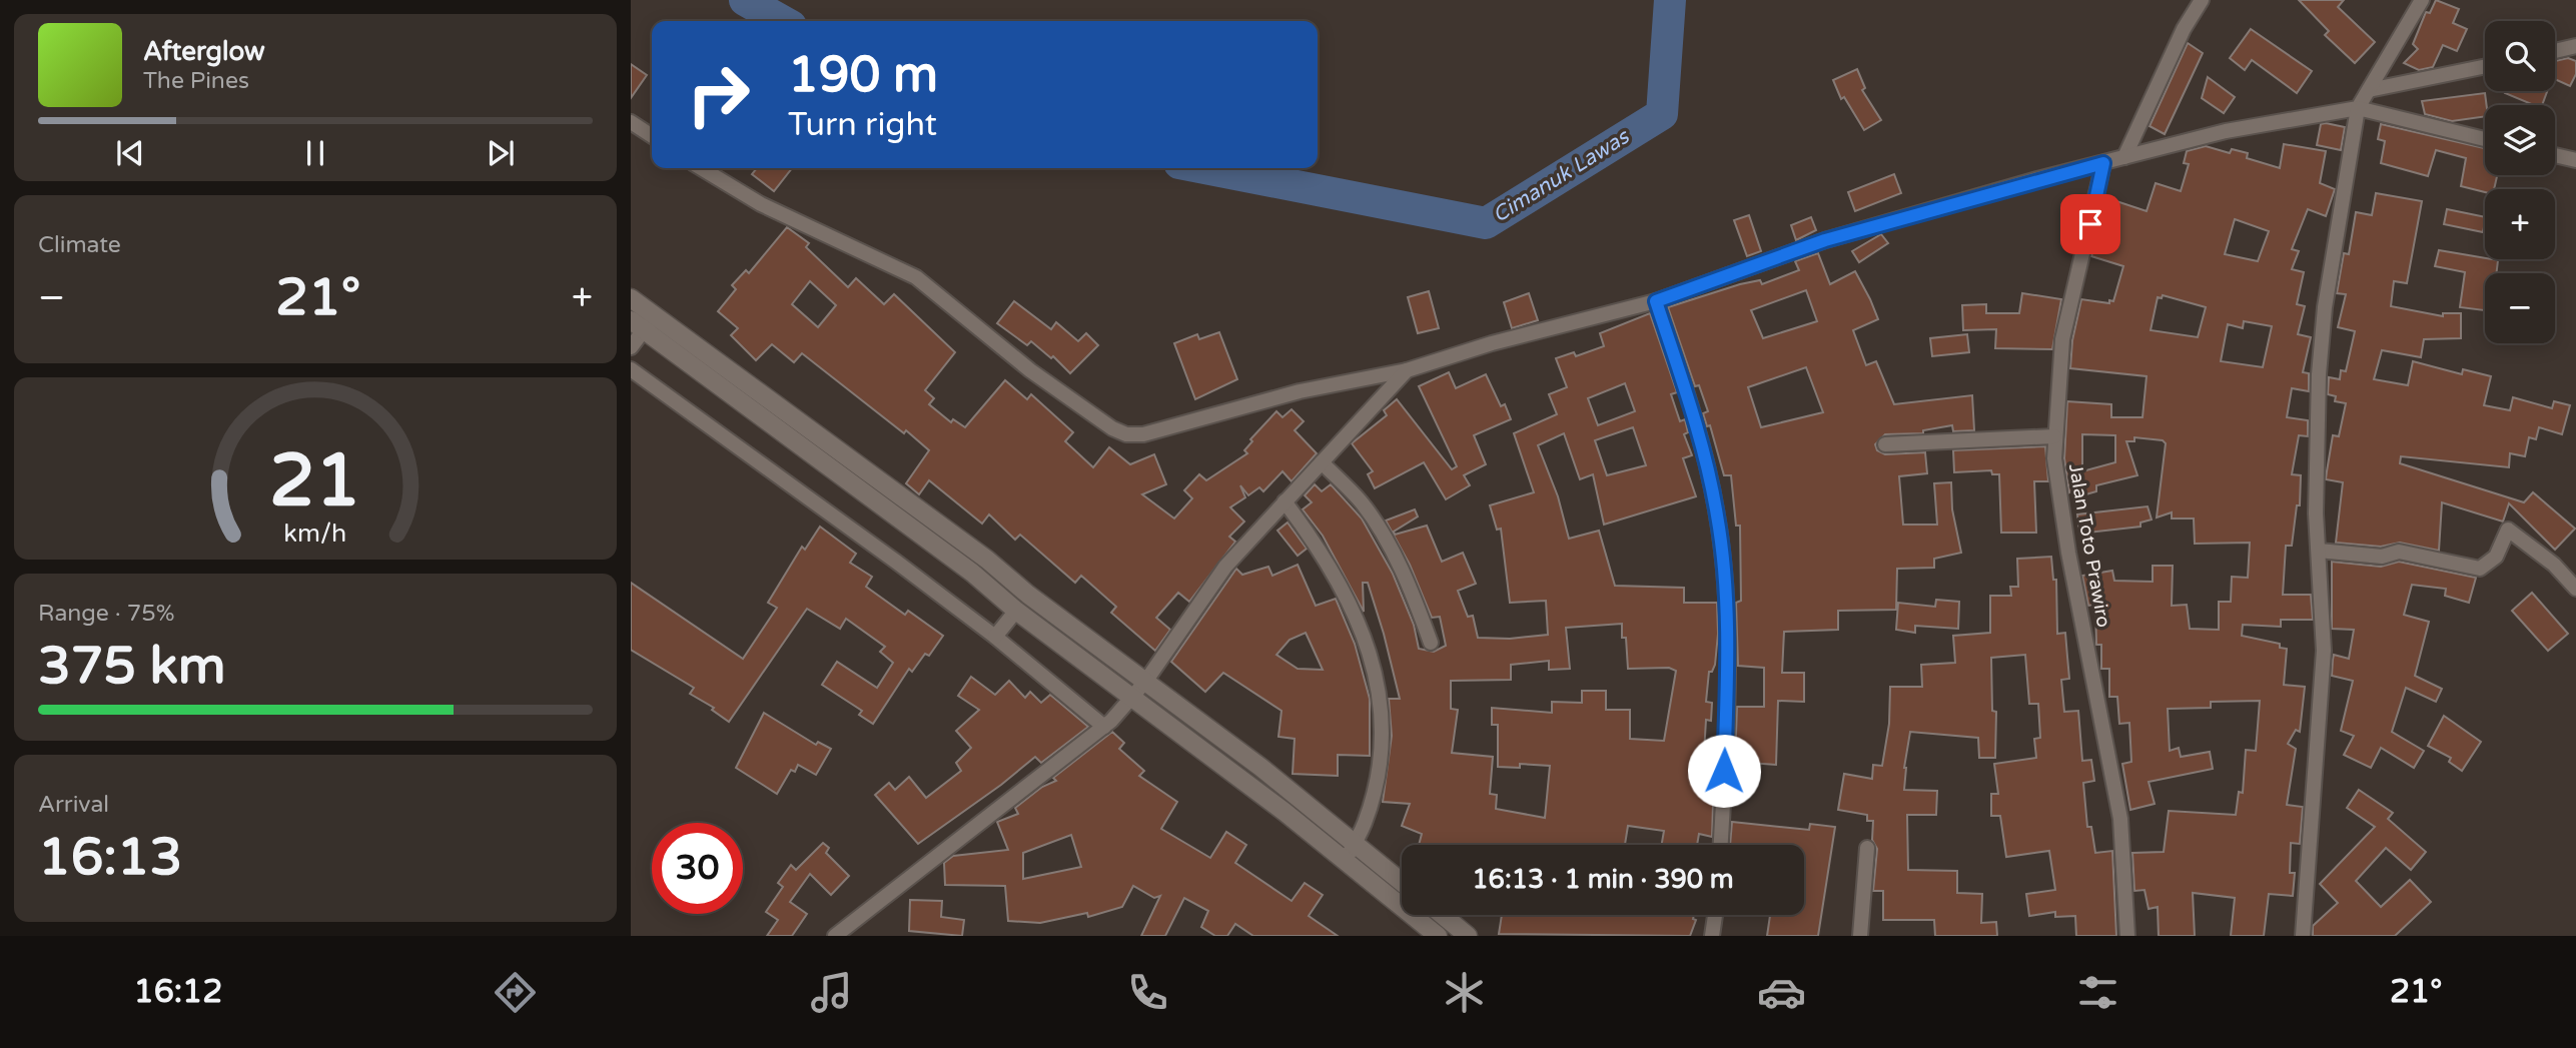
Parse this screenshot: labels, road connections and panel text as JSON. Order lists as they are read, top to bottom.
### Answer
{
  "streets": {
    "street": ["Jalan Toto Prawiro"]
  },
  "water": ["Cimanuk Lawas"],
  "page": {
    "map_buttons": ["+", "−"],
    "turn": ["190 m", "Turn right"],
    "song": ["Afterglow", "The Pines"],
    "tile": [
      "Climate",
      ["Range · 75%", "375 km"],
      ["Arrival", "16:13"]
    ],
    "heat": ["−", "21°", "+"],
    "limit": "30",
    "trip": "16:13 · 1 min · 390 m",
    "tabs": ["16:12", "21°"],
    "gauge": ["21", "km/h"]
  }
}
